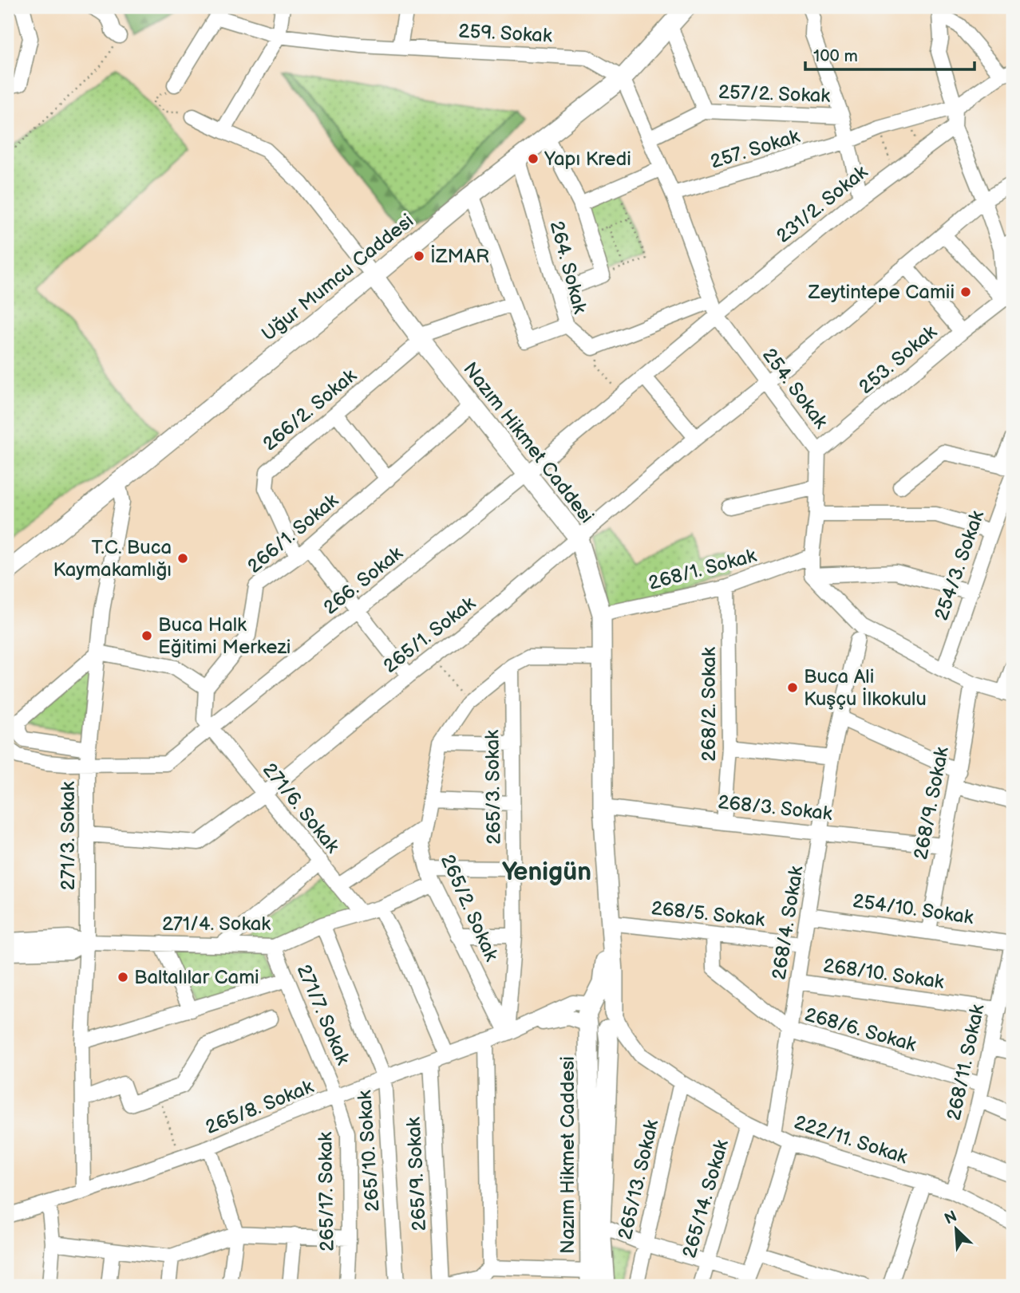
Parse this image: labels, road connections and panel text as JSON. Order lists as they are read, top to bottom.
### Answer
{
  "streets": {
    "main road": ["Uğur Mumcu Caddesi", "Nazım Hikmet Caddesi"],
    "street": [
      "259. Sokak",
      "257/2. Sokak",
      "257. Sokak",
      "231/2. Sokak",
      "264. Sokak",
      "253. Sokak",
      "254. Sokak",
      "266/2. Sokak",
      "266/1. Sokak",
      "254/3. Sokak",
      "268/1. Sokak",
      "266. Sokak",
      "265/1. Sokak",
      "268/2. Sokak",
      "265/3. Sokak",
      "268/9. Sokak",
      "271/6. Sokak",
      "268/3. Sokak",
      "271/3. Sokak",
      "265/2. Sokak",
      "254/10. Sokak",
      "268/5. Sokak",
      "268/4. Sokak",
      "271/4. Sokak",
      "268/10. Sokak",
      "271/7. Sokak",
      "268/6. Sokak",
      "268/11. Sokak",
      "265/8. Sokak",
      "222/11. Sokak",
      "265/10. Sokak",
      "265/9. Sokak",
      "265/13. Sokak",
      "265/17. Sokak",
      "265/14. Sokak"
    ]
  },
  "crossings": [
    ["259. Sokak", "Uğur Mumcu Caddesi"],
    ["259. Sokak", "254. Sokak"],
    ["257/2. Sokak", "Uğur Mumcu Caddesi"],
    ["257/2. Sokak", "254. Sokak"],
    ["257. Sokak", "254. Sokak"],
    ["231/2. Sokak", "254. Sokak"],
    ["231/2. Sokak", "266. Sokak"],
    ["264. Sokak", "Uğur Mumcu Caddesi"],
    ["264. Sokak", "266/2. Sokak"],
    ["Uğur Mumcu Caddesi", "254. Sokak"],
    ["Uğur Mumcu Caddesi", "Nazım Hikmet Caddesi"],
    ["Uğur Mumcu Caddesi", "271/3. Sokak"],
    ["253. Sokak", "254. Sokak"],
    ["254. Sokak", "268/1. Sokak"],
    ["254. Sokak", "266. Sokak"],
    ["254. Sokak", "265/1. Sokak"],
    ["266/2. Sokak", "Nazım Hikmet Caddesi"],
    ["266/2. Sokak", "266/1. Sokak"],
    ["266/2. Sokak", "266. Sokak"],
    ["266/2. Sokak", "265/1. Sokak"],
    ["Nazım Hikmet Caddesi", "266/1. Sokak"],
    ["Nazım Hikmet Caddesi", "268/1. Sokak"],
    ["Nazım Hikmet Caddesi", "266. Sokak"],
    ["Nazım Hikmet Caddesi", "265/1. Sokak"],
    ["Nazım Hikmet Caddesi", "268/3. Sokak"],
    ["Nazım Hikmet Caddesi", "268/5. Sokak"],
    ["Nazım Hikmet Caddesi", "265/8. Sokak"],
    ["Nazım Hikmet Caddesi", "222/11. Sokak"],
    ["268/1. Sokak", "268/2. Sokak"],
    ["266. Sokak", "271/6. Sokak"],
    ["266. Sokak", "271/3. Sokak"],
    ["265/1. Sokak", "271/6. Sokak"],
    ["265/1. Sokak", "271/3. Sokak"],
    ["268/2. Sokak", "268/3. Sokak"],
    ["265/3. Sokak", "265/2. Sokak"],
    ["265/3. Sokak", "265/8. Sokak"],
    ["268/9. Sokak", "268/3. Sokak"],
    ["268/9. Sokak", "254/10. Sokak"],
    ["271/6. Sokak", "271/4. Sokak"],
    ["268/3. Sokak", "268/4. Sokak"],
    ["271/3. Sokak", "271/4. Sokak"],
    ["271/3. Sokak", "265/8. Sokak"],
    ["265/2. Sokak", "271/4. Sokak"],
    ["265/2. Sokak", "265/8. Sokak"],
    ["254/10. Sokak", "268/4. Sokak"],
    ["254/10. Sokak", "268/11. Sokak"],
    ["268/5. Sokak", "268/4. Sokak"],
    ["268/5. Sokak", "268/6. Sokak"],
    ["268/4. Sokak", "268/10. Sokak"],
    ["268/4. Sokak", "268/6. Sokak"],
    ["268/4. Sokak", "222/11. Sokak"],
    ["271/4. Sokak", "271/7. Sokak"],
    ["271/4. Sokak", "265/10. Sokak"],
    ["268/10. Sokak", "268/11. Sokak"],
    ["271/7. Sokak", "265/8. Sokak"],
    ["271/7. Sokak", "265/17. Sokak"],
    ["268/6. Sokak", "268/11. Sokak"],
    ["268/11. Sokak", "222/11. Sokak"],
    ["265/8. Sokak", "222/11. Sokak"],
    ["265/8. Sokak", "265/10. Sokak"],
    ["265/8. Sokak", "265/9. Sokak"],
    ["265/8. Sokak", "265/17. Sokak"],
    ["222/11. Sokak", "265/13. Sokak"],
    ["222/11. Sokak", "265/14. Sokak"]
  ],
  "districts": ["Yenigün"],
  "places": [
    "Yapı Kredi",
    "İZMAR",
    "Zeytintepe Camii",
    "T.C. Buca Kaymakamlığı",
    "Buca Halk Eğitimi Merkezi",
    "Buca Ali Kuşçu İlkokulu",
    "Baltalılar Cami"
  ],
  "scale_bar": "100 m",
  "north": "top left"
}
